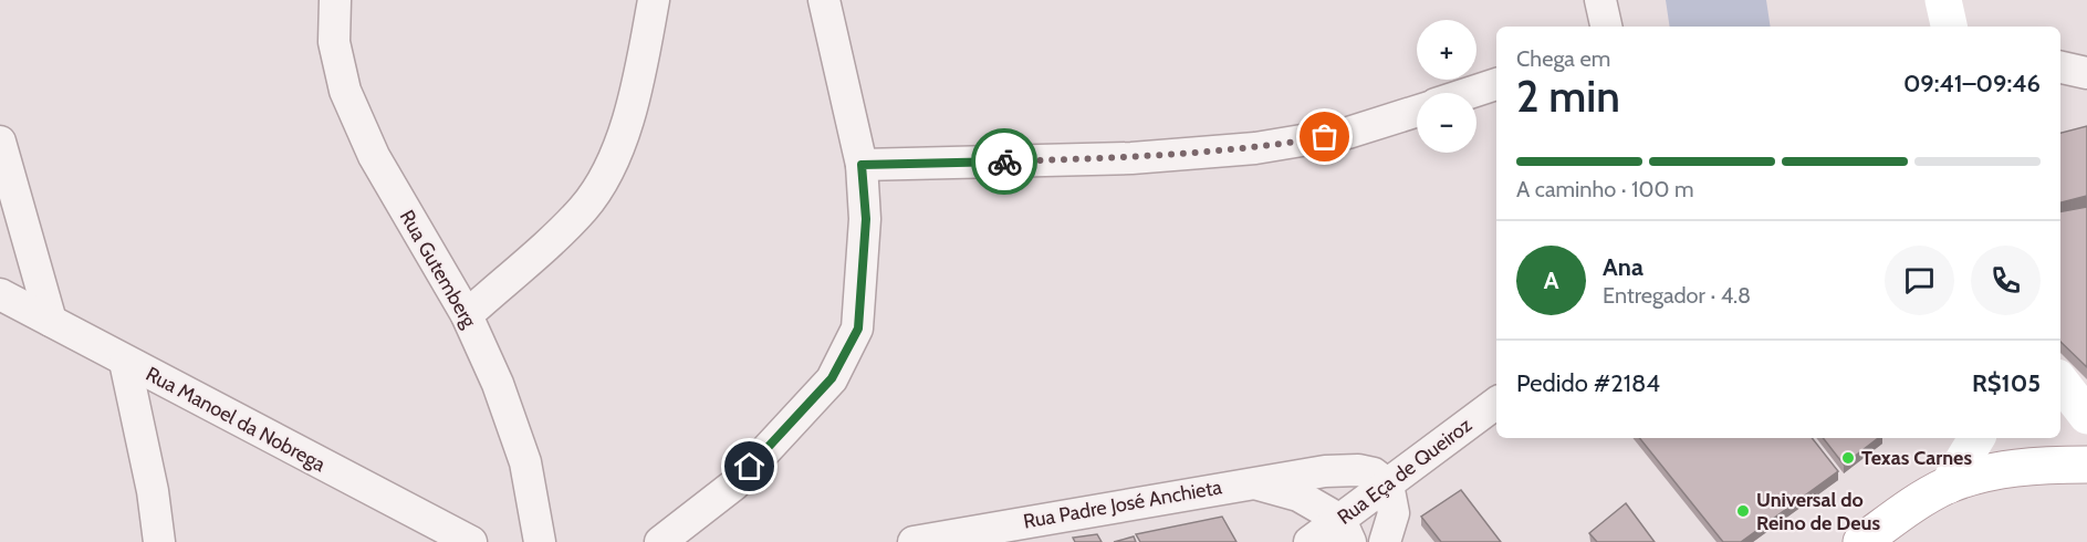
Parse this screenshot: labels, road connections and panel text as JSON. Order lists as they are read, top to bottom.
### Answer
{
  "streets": {
    "street": [
      "Rua Gutemberg",
      "Rua Manoel da Nobrega",
      "Rua Eça de Queiroz",
      "Rua Padre José Anchieta"
    ]
  },
  "crossings": [
    ["Rua Eça de Queiroz", "Rua Padre José Anchieta"]
  ],
  "places": ["Texas Carnes", "Universal do Reino de Deus"],
  "page": {
    "map_buttons": ["+", "−"],
    "heading": ["2 min", "Chega em", "09:41–09:46"],
    "panel": [
      "Ana",
      "Entregador · 4.8",
      "Pedido #2184",
      "R$105"
    ],
    "bar": "A caminho · 100 m",
    "round": "A"
  }
}
